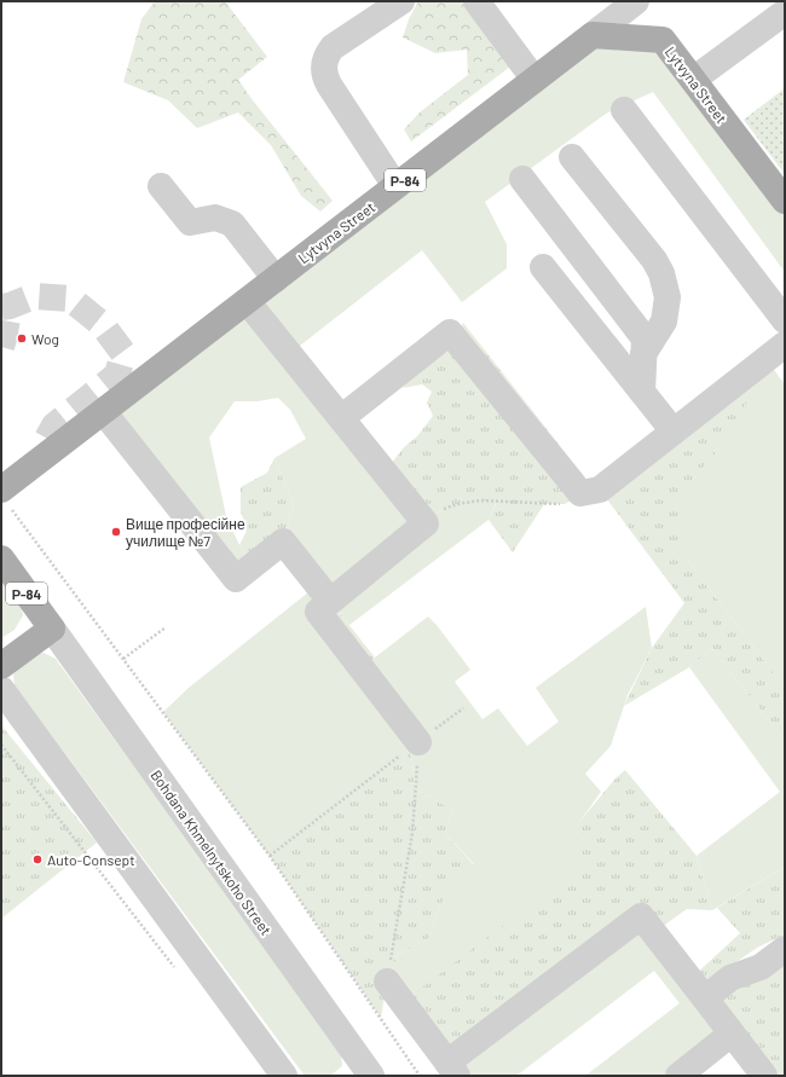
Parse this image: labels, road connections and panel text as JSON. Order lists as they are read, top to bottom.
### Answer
{
  "streets": {
    "main road": ["Lytvyna Street", "Р-84", "Bohdana Khmelnytskoho Street"]
  },
  "places": ["Wog", "Вище професійне училище №7", "Auto-Consept"]
}
